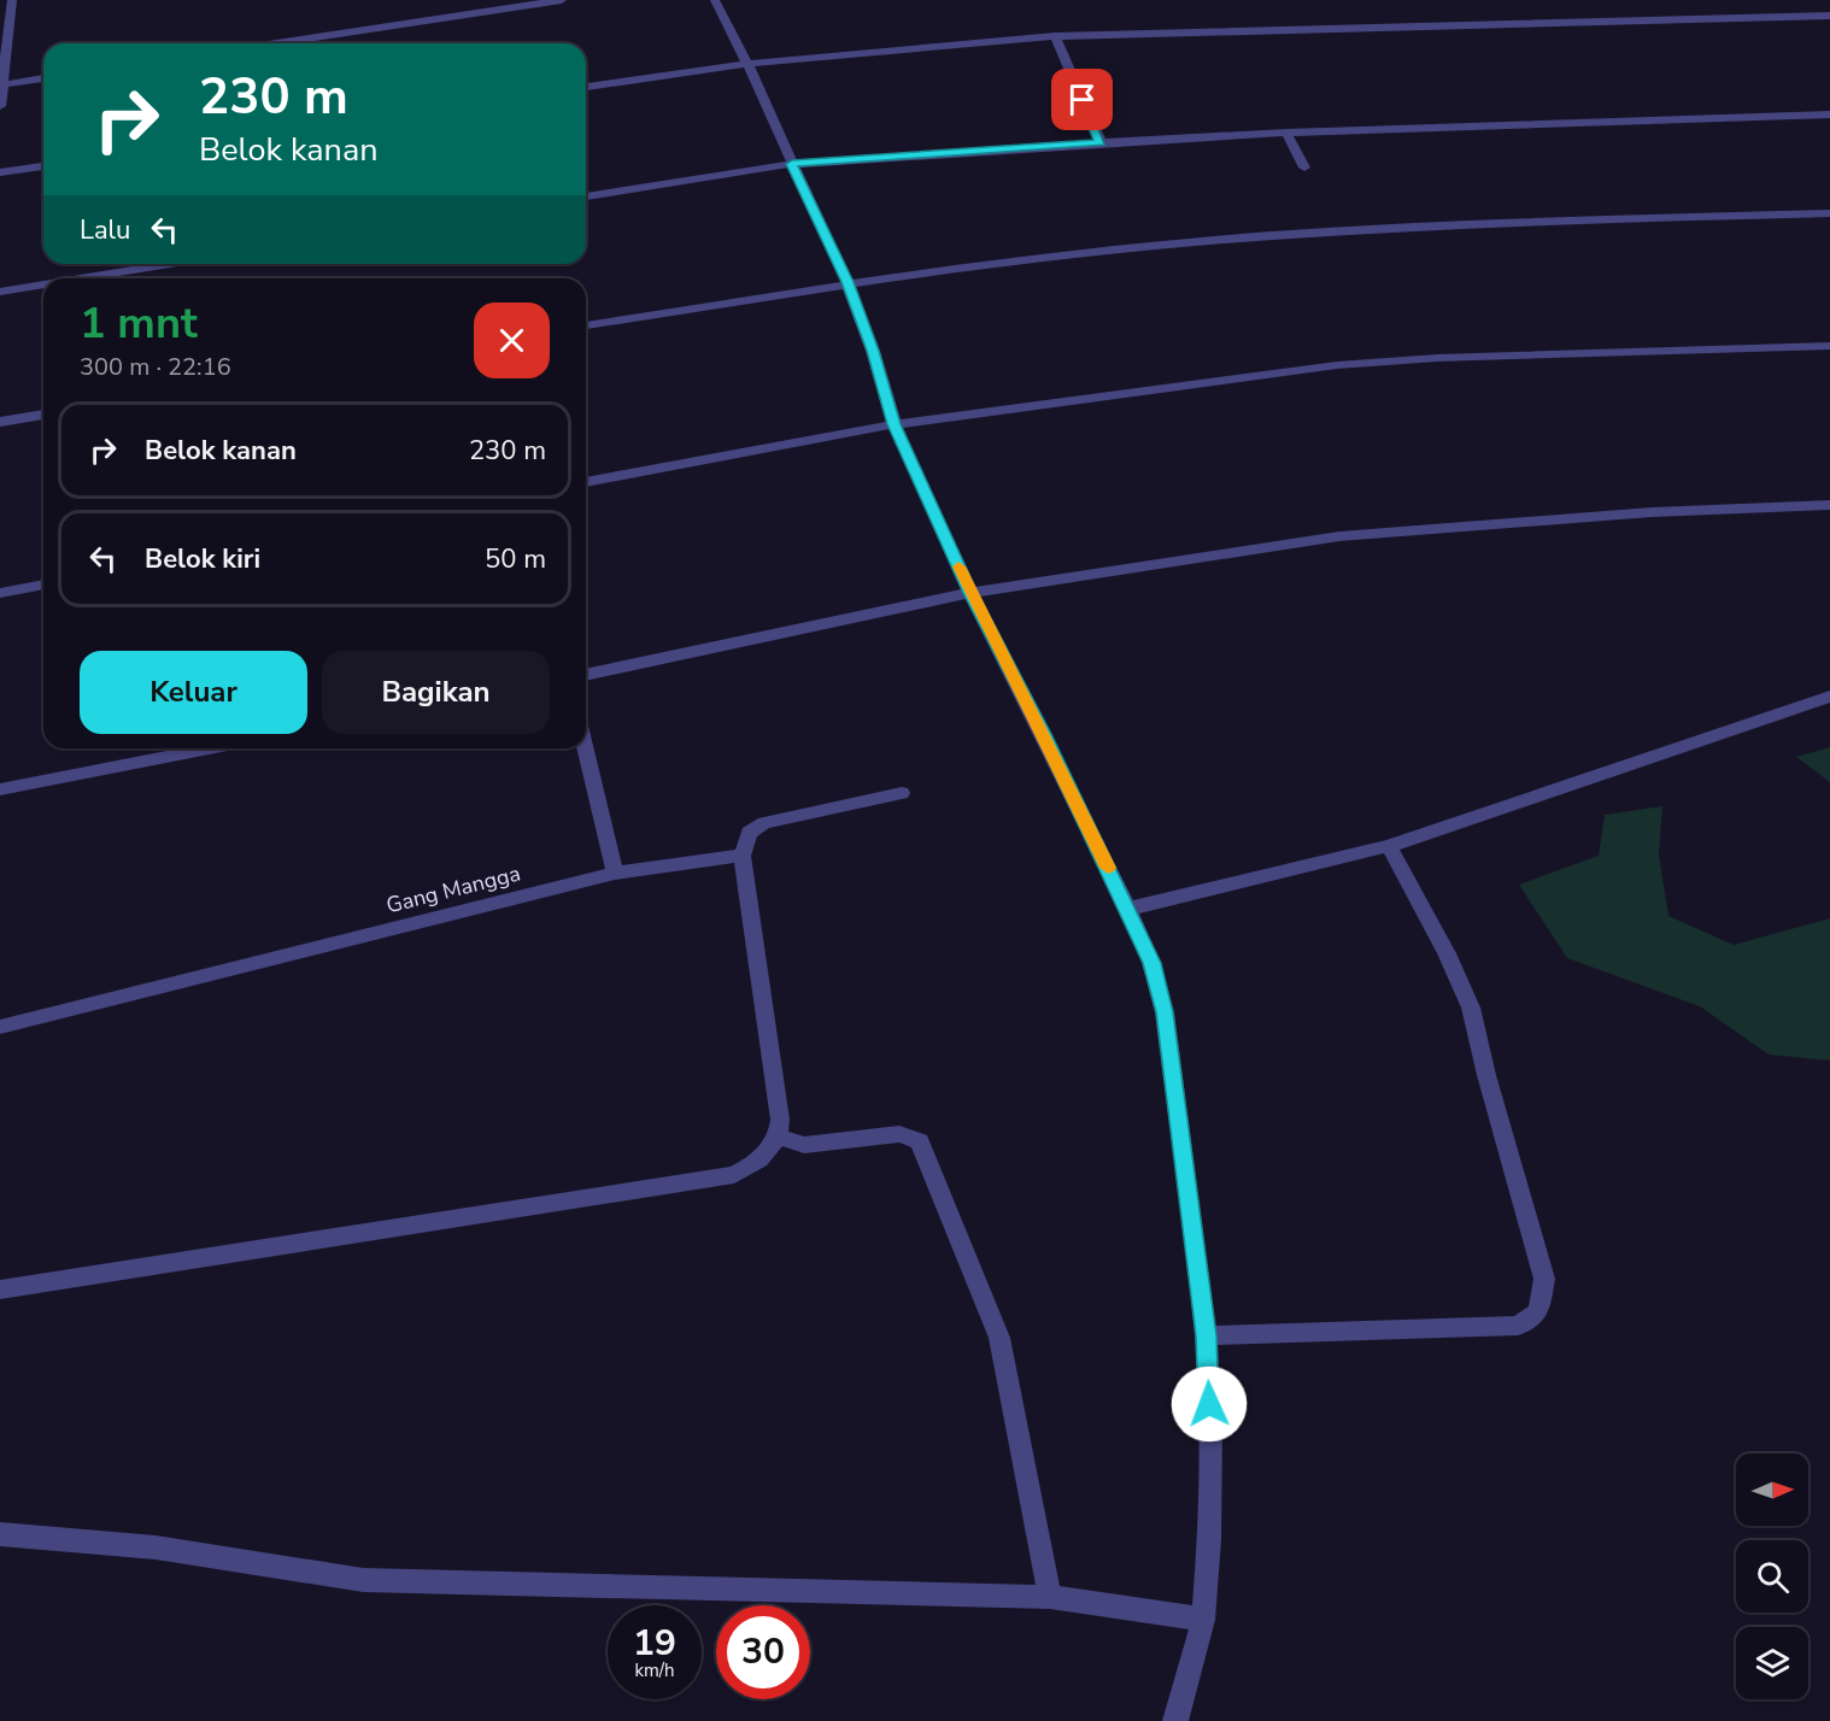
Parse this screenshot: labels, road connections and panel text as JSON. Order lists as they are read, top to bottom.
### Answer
{
  "streets": {
    "street": ["Gang Mangga"]
  },
  "north": "right",
  "page": {
    "turn": ["230 m", "Belok kanan"],
    "then": "Lalu",
    "heading": ["1 mnt", "300 m · 22:16"],
    "list": [
      {
        "name": "Belok kanan",
        "value": "230 m"
      },
      {
        "name": "Belok kiri",
        "value": "50 m"
      }
    ],
    "buttons": ["Keluar", "Bagikan"],
    "speed": "19 km/h",
    "limit": "30"
  }
}
